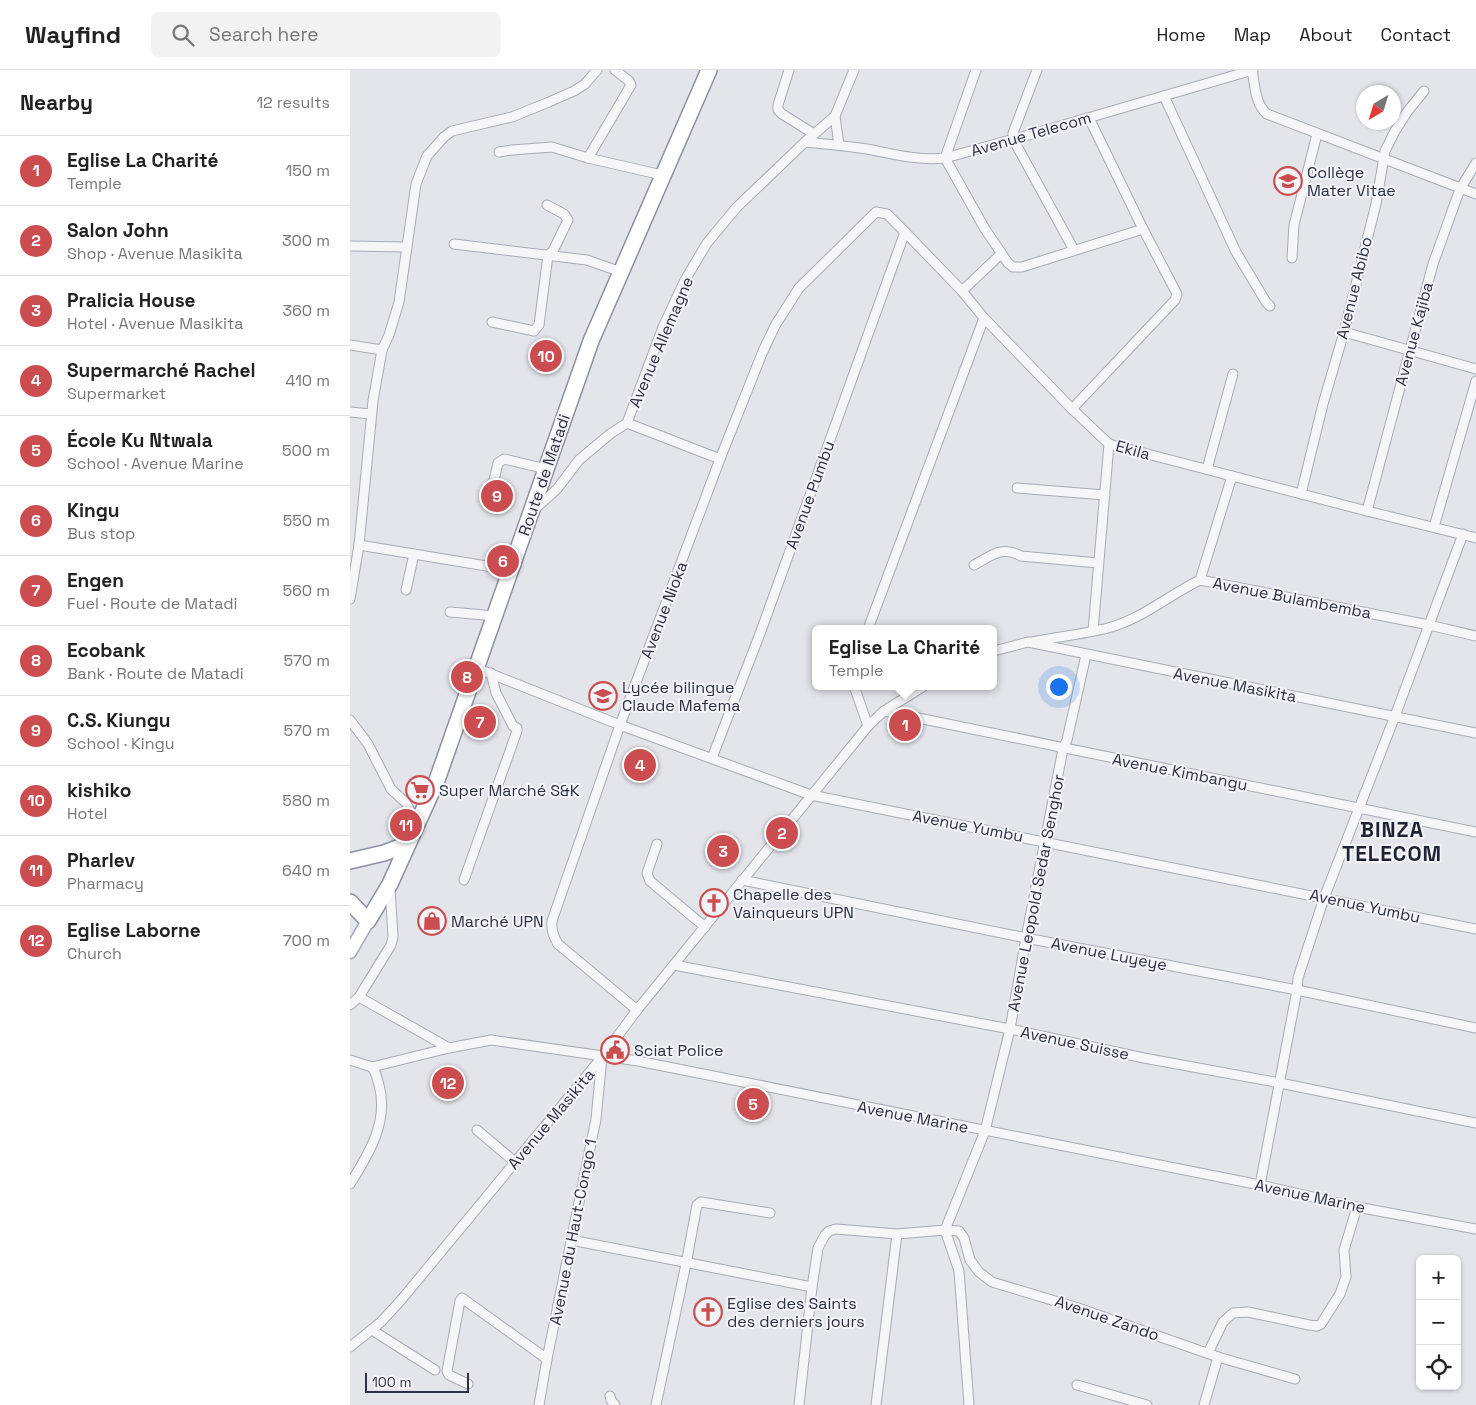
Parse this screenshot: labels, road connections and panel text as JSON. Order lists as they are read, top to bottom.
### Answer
{
  "streets": {
    "highway": ["Route de Matadi"],
    "street": [
      "Avenue Telecom",
      "Avenue Abibo",
      "Avenue Kajiba",
      "Avenue Allemagne",
      "Ekila",
      "Avenue Pumbu",
      "Avenue Bulambemba",
      "Avenue Nioka",
      "Avenue Masikita",
      "Avenue Kimbangu",
      "Avenue Yumbu",
      "Avenue Leopold Sedar Senghor",
      "Avenue Luyeye",
      "Avenue Suisse",
      "Avenue Marine",
      "Avenue du Haut-Congo 1",
      "Avenue Zando"
    ]
  },
  "crossings": [
    ["Avenue Telecom", "Avenue Allemagne"],
    ["Avenue Abibo", "Ekila"],
    ["Avenue Kajiba", "Ekila"],
    ["Avenue Allemagne", "Route de Matadi"],
    ["Ekila", "Avenue Pumbu"],
    ["Ekila", "Avenue Nioka"],
    ["Route de Matadi", "Avenue Yumbu"],
    ["Avenue Pumbu", "Avenue Yumbu"],
    ["Avenue Bulambemba", "Avenue Masikita"],
    ["Avenue Nioka", "Avenue Masikita"],
    ["Avenue Nioka", "Avenue Yumbu"],
    ["Avenue Masikita", "Avenue Kimbangu"],
    ["Avenue Masikita", "Avenue Yumbu"],
    ["Avenue Masikita", "Avenue Leopold Sedar Senghor"],
    ["Avenue Masikita", "Avenue Luyeye"],
    ["Avenue Masikita", "Avenue Suisse"],
    ["Avenue Masikita", "Avenue Marine"],
    ["Avenue Masikita", "Avenue du Haut-Congo 1"],
    ["Avenue Kimbangu", "Avenue Leopold Sedar Senghor"],
    ["Avenue Yumbu", "Avenue Leopold Sedar Senghor"],
    ["Avenue Leopold Sedar Senghor", "Avenue Luyeye"],
    ["Avenue Leopold Sedar Senghor", "Avenue Suisse"],
    ["Avenue Leopold Sedar Senghor", "Avenue Marine"],
    ["Avenue Leopold Sedar Senghor", "Avenue Zando"],
    ["Avenue Marine", "Avenue du Haut-Congo 1"]
  ],
  "districts": ["BINZA TELECOM"],
  "places": {
    "school or university": ["Collège Mater Vitae", "Lycée bilingue Claude Mafema"],
    "supermarket": ["Super Marché S&K"],
    "church": ["Chapelle des Vainqueurs UPN", "Eglise des Saints des derniers jours"],
    "shop": ["Marché UPN"],
    "public building": ["Sciat Police"]
  },
  "scale_bar": "100 m",
  "north": "bottom left",
  "page": {
    "header": "Wayfind",
    "search": "Search here",
    "nav": [
      "Home",
      "Map",
      "About",
      "Contact"
    ],
    "heading": ["Nearby", "12 results"],
    "list": [
      {
        "mark": "1",
        "name": "Eglise La Charité",
        "note": "Temple",
        "value": "150 m"
      },
      {
        "mark": "2",
        "name": "Salon John",
        "note": "Shop · Avenue Masikita",
        "value": "300 m"
      },
      {
        "mark": "3",
        "name": "Pralicia House",
        "note": "Hotel · Avenue Masikita",
        "value": "360 m"
      },
      {
        "mark": "4",
        "name": "Supermarché Rachel",
        "note": "Supermarket",
        "value": "410 m"
      },
      {
        "mark": "5",
        "name": "École Ku Ntwala",
        "note": "School · Avenue Marine",
        "value": "500 m"
      },
      {
        "mark": "6",
        "name": "Kingu",
        "note": "Bus stop",
        "value": "550 m"
      },
      {
        "mark": "7",
        "name": "Engen",
        "note": "Fuel · Route de Matadi",
        "value": "560 m"
      },
      {
        "mark": "8",
        "name": "Ecobank",
        "note": "Bank · Route de Matadi",
        "value": "570 m"
      },
      {
        "mark": "9",
        "name": "C.S. Kiungu",
        "note": "School · Kingu",
        "value": "570 m"
      },
      {
        "mark": "10",
        "name": "kishiko",
        "note": "Hotel",
        "value": "580 m"
      },
      {
        "mark": "11",
        "name": "Pharlev",
        "note": "Pharmacy",
        "value": "640 m"
      },
      {
        "mark": "12",
        "name": "Eglise Laborne",
        "note": "Church",
        "value": "700 m"
      }
    ],
    "pins": [
      "10",
      "9",
      "6",
      "8",
      "7",
      "1",
      "4",
      "11",
      "2",
      "3",
      "12",
      "5"
    ],
    "popup": ["Eglise La Charité", "Temple"],
    "map_buttons": ["+", "−"],
    "scale": "100 m"
  }
}
